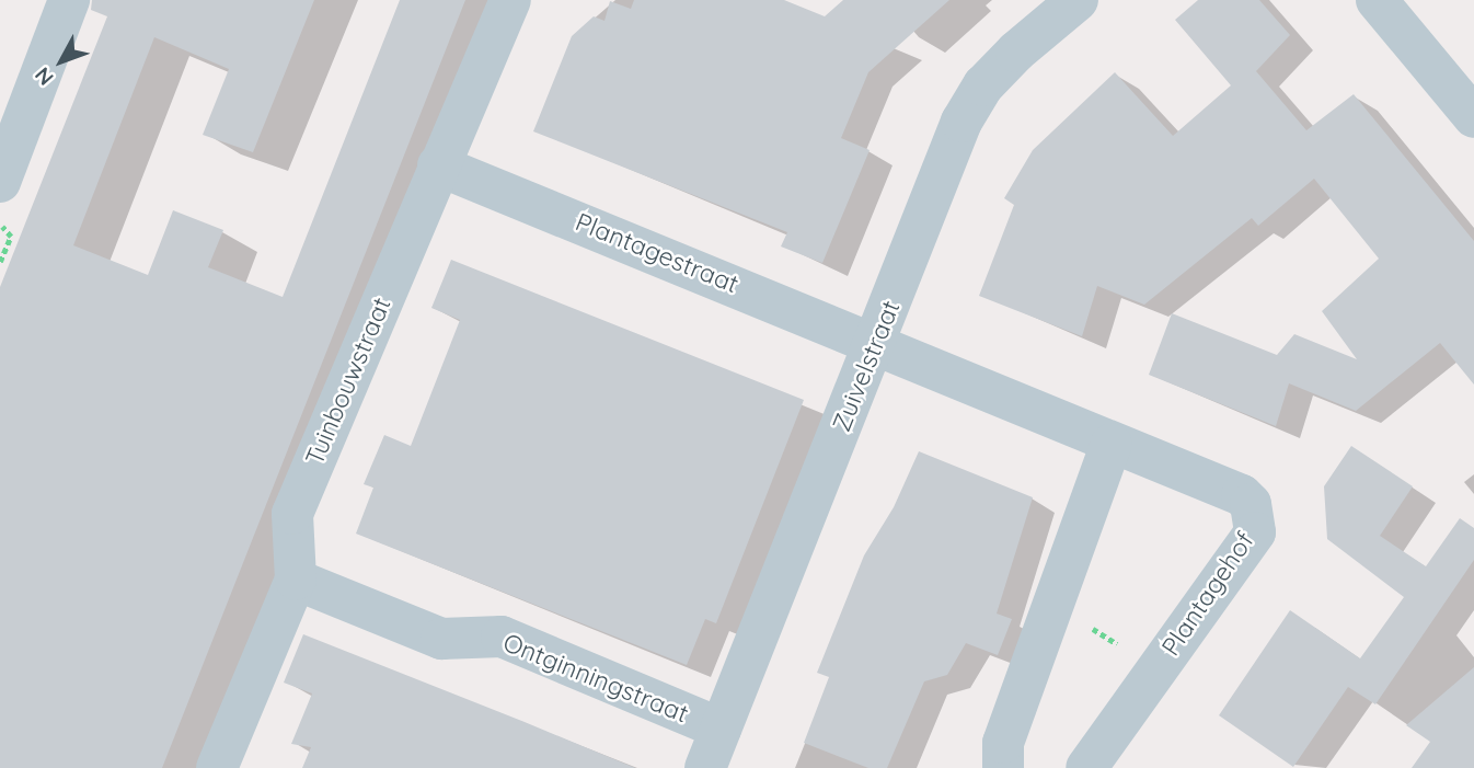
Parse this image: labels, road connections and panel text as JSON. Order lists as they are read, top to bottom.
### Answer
{
  "streets": {
    "street": [
      "Plantagestraat",
      "Zuivelstraat",
      "Tuinbouwstraat",
      "Plantagehof",
      "Ontginningstraat"
    ]
  },
  "crossings": [
    ["Plantagestraat", "Zuivelstraat"],
    ["Plantagestraat", "Tuinbouwstraat"],
    ["Plantagestraat", "Plantagehof"],
    ["Zuivelstraat", "Plantagehof"],
    ["Zuivelstraat", "Ontginningstraat"],
    ["Tuinbouwstraat", "Ontginningstraat"]
  ],
  "north": "bottom left"
}
